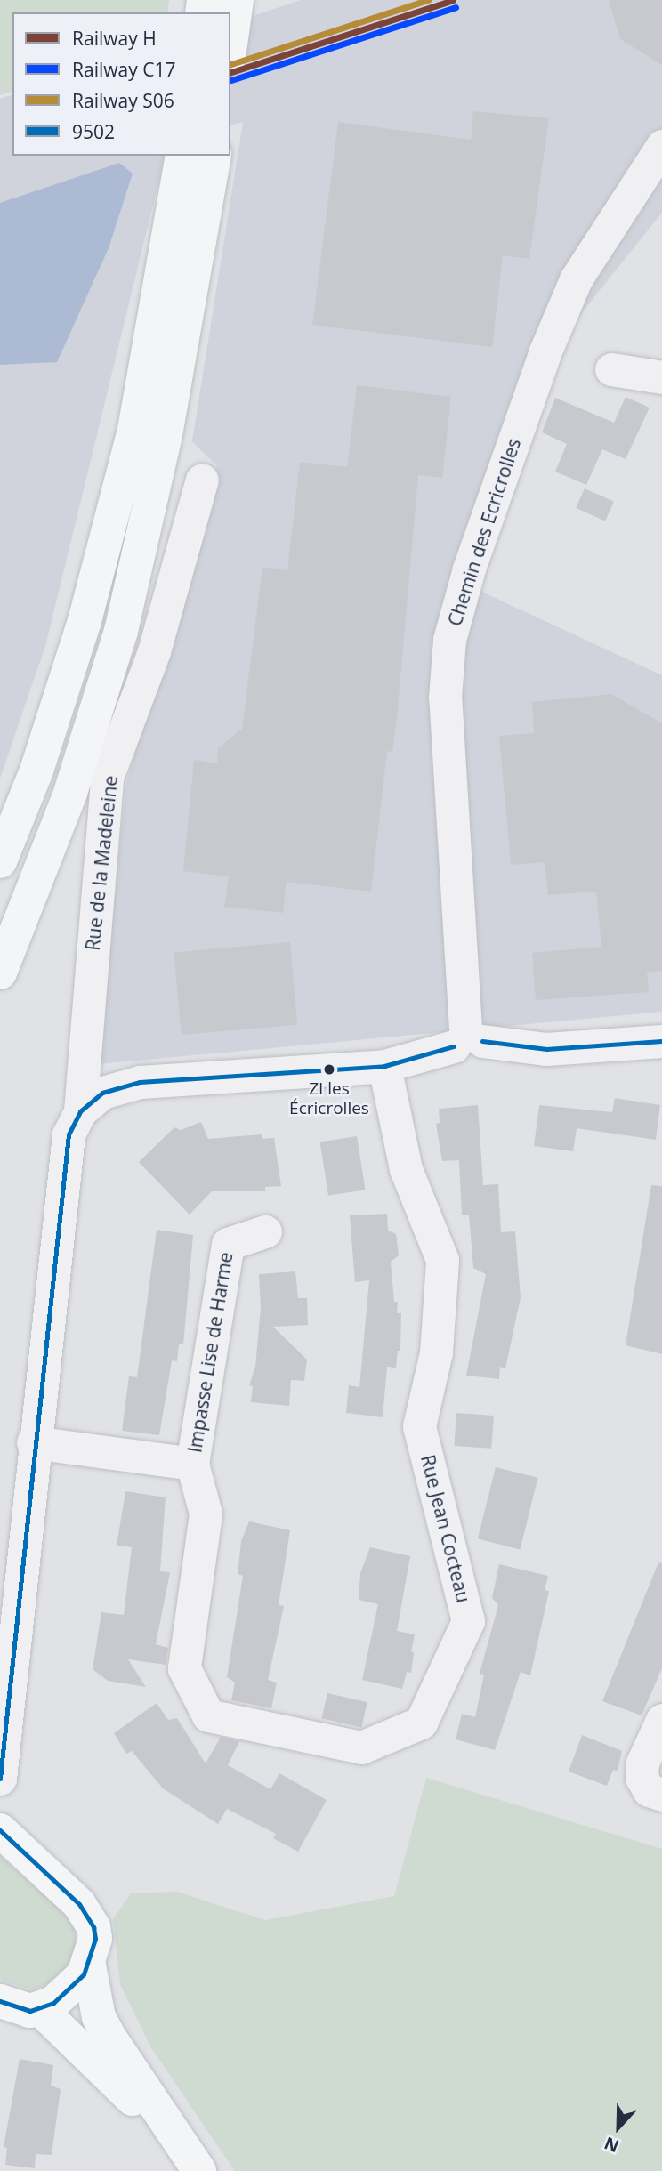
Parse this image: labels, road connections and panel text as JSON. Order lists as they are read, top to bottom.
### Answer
{
  "streets": {
    "street": [
      "Chemin des Ecricrolles",
      "Rue de la Madeleine",
      "Impasse Lise de Harme",
      "Rue Jean Cocteau"
    ]
  },
  "crossings": [
    ["Impasse Lise de Harme", "Rue Jean Cocteau"]
  ],
  "places": ["ZI les Écricrolles"],
  "lines": [
    "rail line H",
    "rail line S06",
    "rail line C17",
    "transit line 9502"
  ],
  "legend": [
    "Railway H",
    "Railway C17",
    "Railway S06",
    "9502"
  ],
  "north": "bottom"
}
